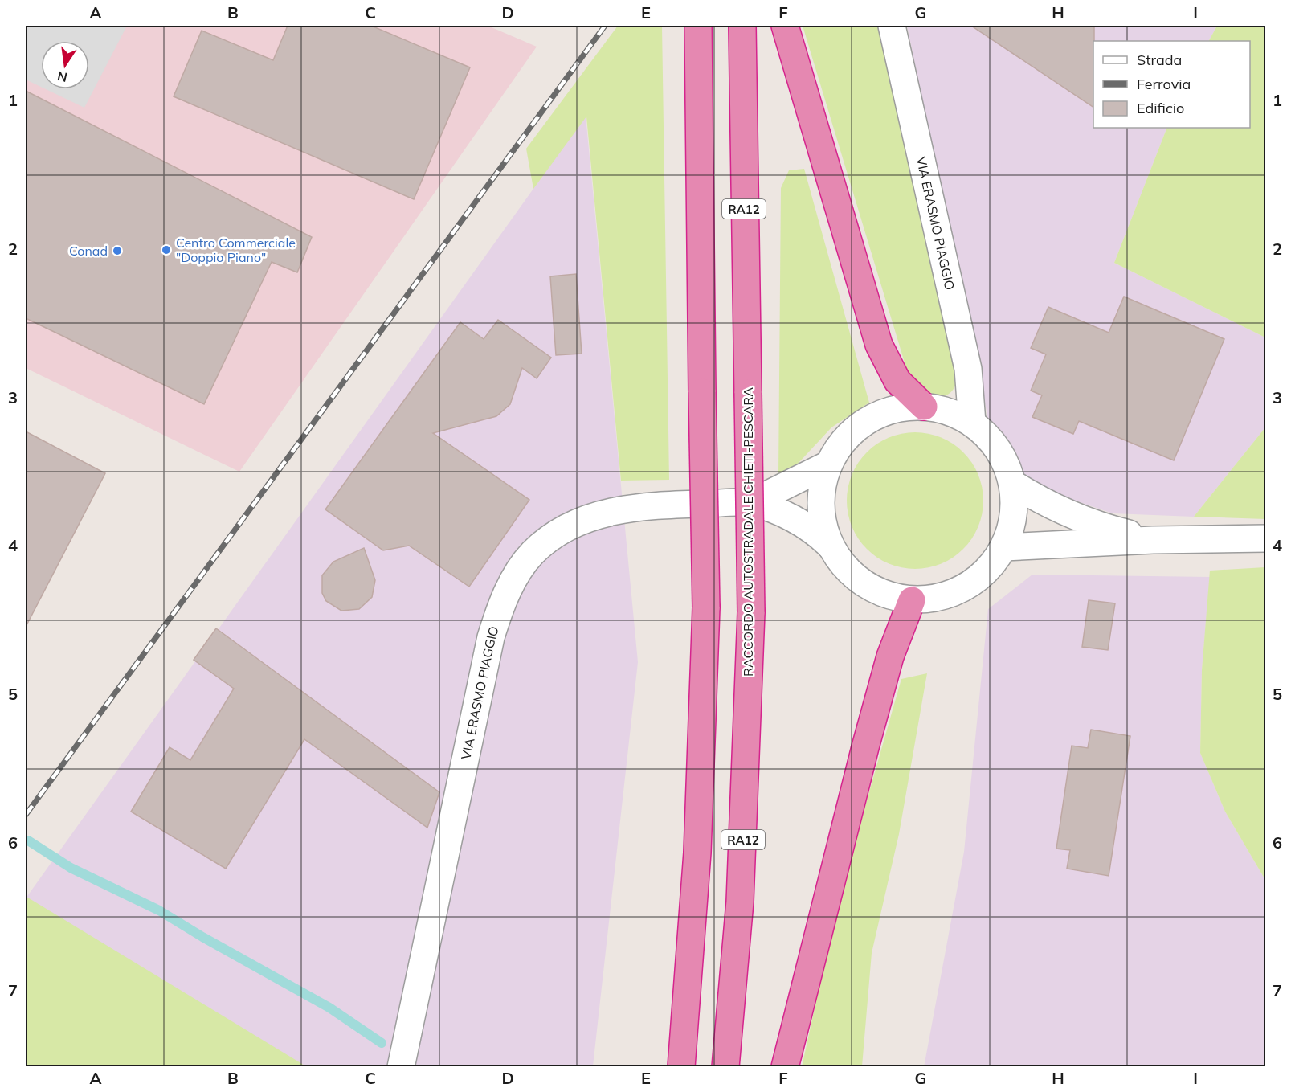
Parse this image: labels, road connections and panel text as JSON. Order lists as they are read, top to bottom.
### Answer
{
  "streets": {
    "highway": ["RA12", "RACCORDO AUTOSTRADALE CHIETI-PESCARA"],
    "street": ["VIA ERASMO PIAGGIO"]
  },
  "places": ["Centro Commerciale \"Doppio Piano\"", "Conad"],
  "legend": ["Strada", "Ferrovia", "Edificio"],
  "north": "bottom",
  "grid": {
    "columns": [
      "A",
      "B",
      "C",
      "D",
      "E",
      "F",
      "G",
      "H",
      "I"
    ],
    "rows": [
      "1",
      "2",
      "3",
      "4",
      "5",
      "6",
      "7"
    ]
  }
}
